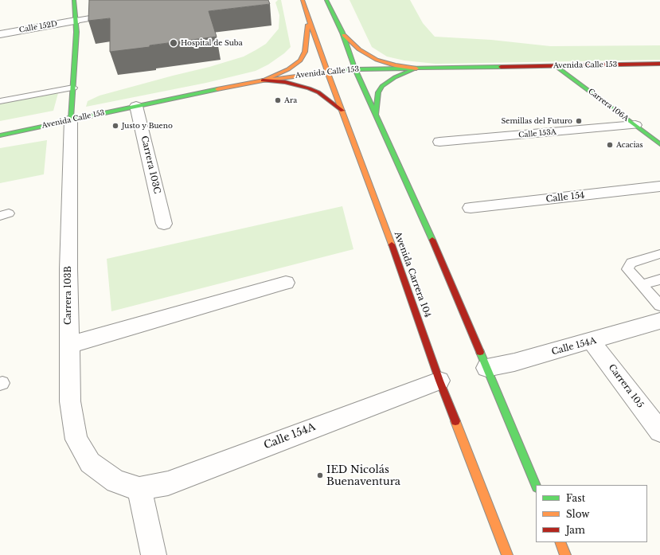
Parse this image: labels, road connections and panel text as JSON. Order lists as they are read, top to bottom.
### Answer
{
  "streets": {
    "main road": [
      "Avenida Calle 153",
      "Carrera 106A",
      "Avenida Carrera 104",
      "Carrera 103B"
    ],
    "street": [
      "Calle 152D",
      "Calle 153A",
      "Carrera 103C",
      "Calle 154",
      "Calle 154A",
      "Carrera 105"
    ]
  },
  "crossings": [
    ["Calle 152D", "Carrera 103B"],
    ["Avenida Calle 153", "Carrera 106A"],
    ["Avenida Calle 153", "Carrera 103C"],
    ["Avenida Calle 153", "Avenida Carrera 104"],
    ["Avenida Calle 153", "Carrera 103B"],
    ["Carrera 106A", "Calle 153A"],
    ["Avenida Carrera 104", "Calle 154A"],
    ["Carrera 103B", "Calle 154A"],
    ["Calle 154A", "Carrera 105"]
  ],
  "places": [
    "Hospital de Suba",
    "Ara",
    "Semillas del Futuro",
    "Justo y Bueno",
    "Acacias",
    "IED Nicolás Buenaventura"
  ],
  "legend": ["Fast", "Slow", "Jam"]
}
